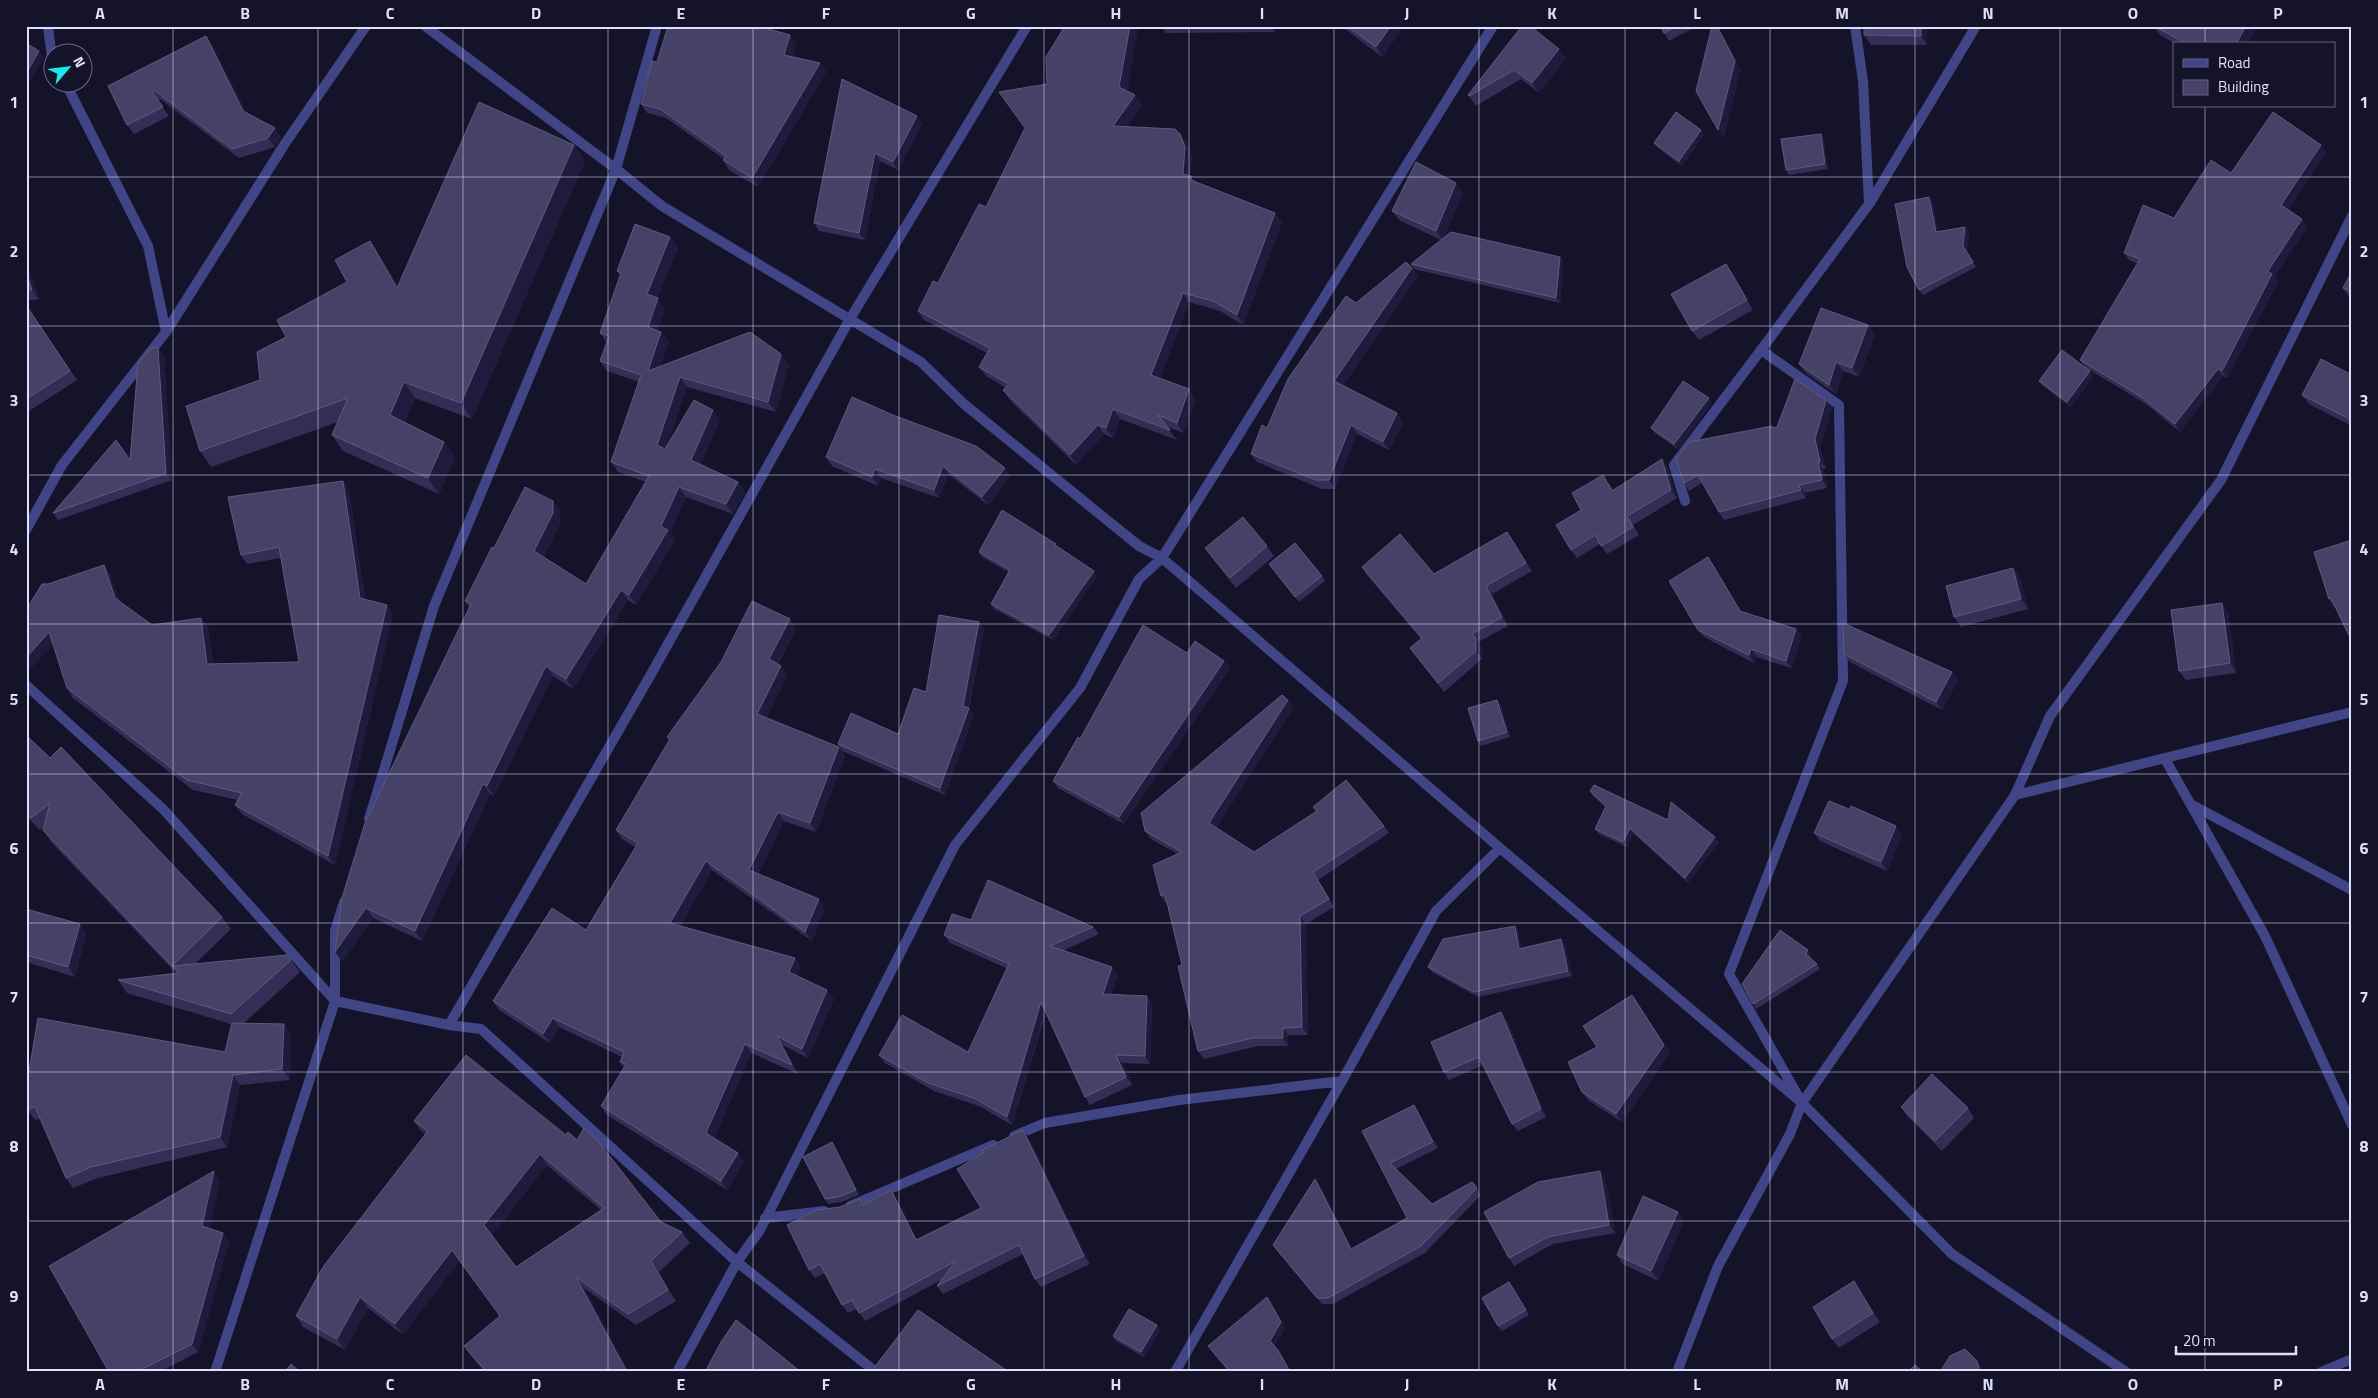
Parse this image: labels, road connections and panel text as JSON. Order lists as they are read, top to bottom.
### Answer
{
  "legend": ["Road", "Building"],
  "scale_bar": "20 m",
  "north": "top right",
  "grid": {
    "columns": [
      "A",
      "B",
      "C",
      "D",
      "E",
      "F",
      "G",
      "H",
      "I",
      "J",
      "K",
      "L",
      "M",
      "N",
      "O",
      "P"
    ],
    "rows": [
      "1",
      "2",
      "3",
      "4",
      "5",
      "6",
      "7",
      "8",
      "9"
    ]
  }
}
